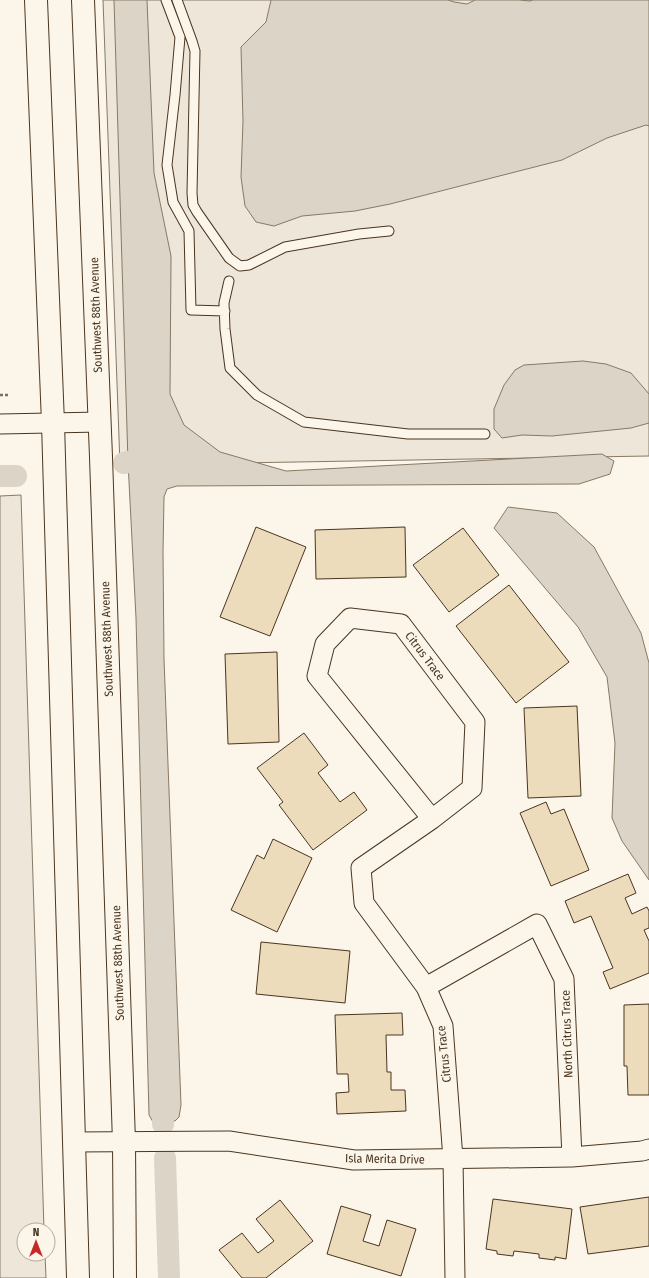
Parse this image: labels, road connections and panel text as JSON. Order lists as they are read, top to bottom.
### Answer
{
  "streets": {
    "main road": ["Southwest 88th Avenue"],
    "street": ["Citrus Trace", "North Citrus Trace", "Isla Merita Drive"]
  },
  "crossings": [
    ["Southwest 88th Avenue", "Isla Merita Drive"],
    ["Citrus Trace", "North Citrus Trace"],
    ["Citrus Trace", "Isla Merita Drive"],
    ["North Citrus Trace", "Isla Merita Drive"]
  ],
  "north": "top"
}
